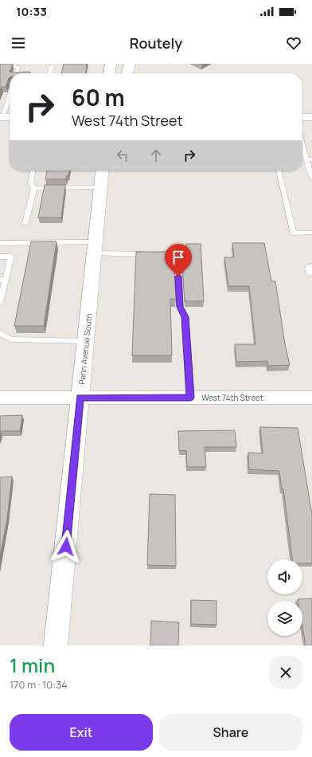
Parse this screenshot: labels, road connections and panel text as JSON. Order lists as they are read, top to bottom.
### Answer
{
  "streets": {
    "main road": ["Penn Avenue South"],
    "street": ["West 74th Street"]
  },
  "crossings": [
    ["Penn Avenue South", "West 74th Street"]
  ],
  "page": {
    "status": "10:33",
    "header": "Routely",
    "turn": ["60 m", "West 74th Street"],
    "heading": ["1 min", "170 m · 10:34"],
    "buttons": ["Exit", "Share"]
  }
}
